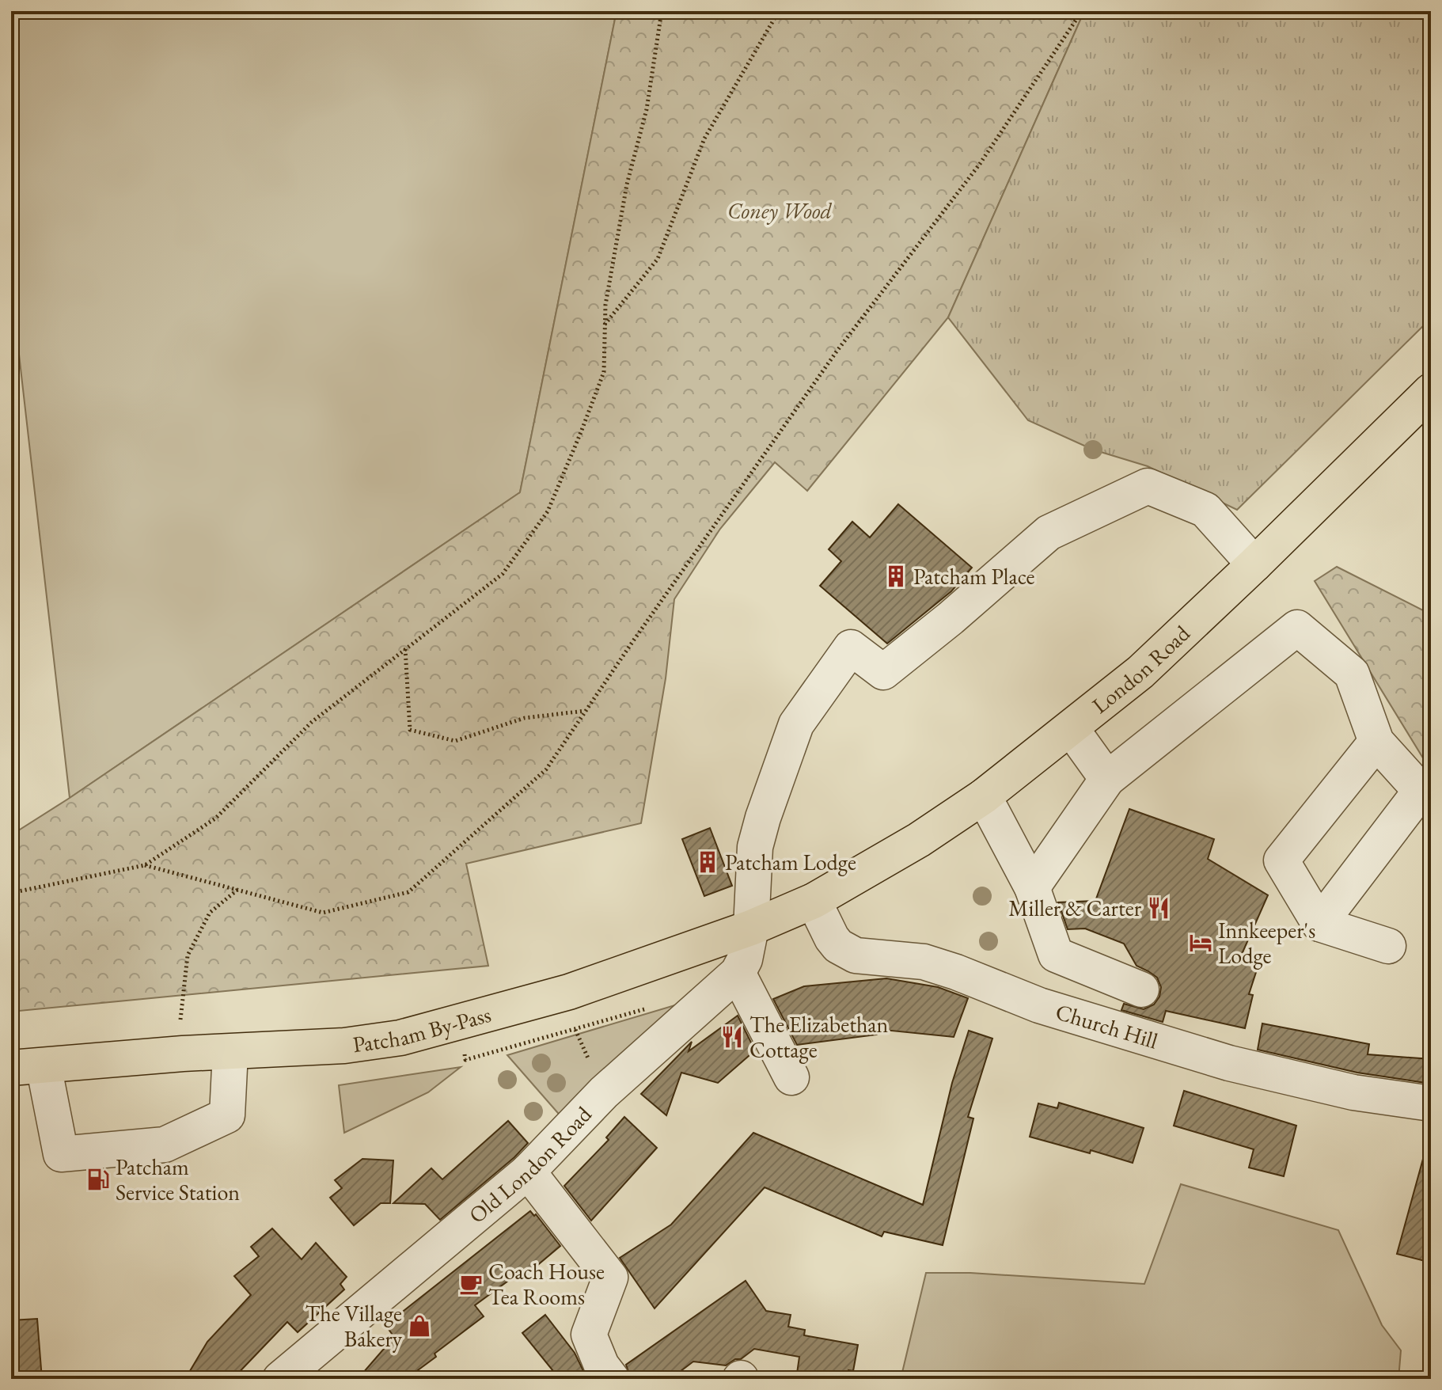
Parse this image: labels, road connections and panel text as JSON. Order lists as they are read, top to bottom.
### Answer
{
  "streets": {
    "highway": ["London Road", "Patcham By-Pass"],
    "street": ["Church Hill", "Old London Road"]
  },
  "crossings": [
    ["London Road", "Church Hill"],
    ["London Road", "Patcham By-Pass"],
    ["London Road", "Old London Road"],
    ["Church Hill", "Patcham By-Pass"],
    ["Patcham By-Pass", "Old London Road"]
  ],
  "parks": ["Coney Wood"],
  "places": {
    "building": ["Patcham Place", "Patcham Lodge"],
    "restaurant": ["Miller & Carter", "The Elizabethan Cottage"],
    "hotel": ["Innkeeper's Lodge"],
    "fuel station": ["Patcham Service Station"],
    "cafe": ["Coach House Tea Rooms"],
    "shop": ["The Village Bakery"]
  }
}
